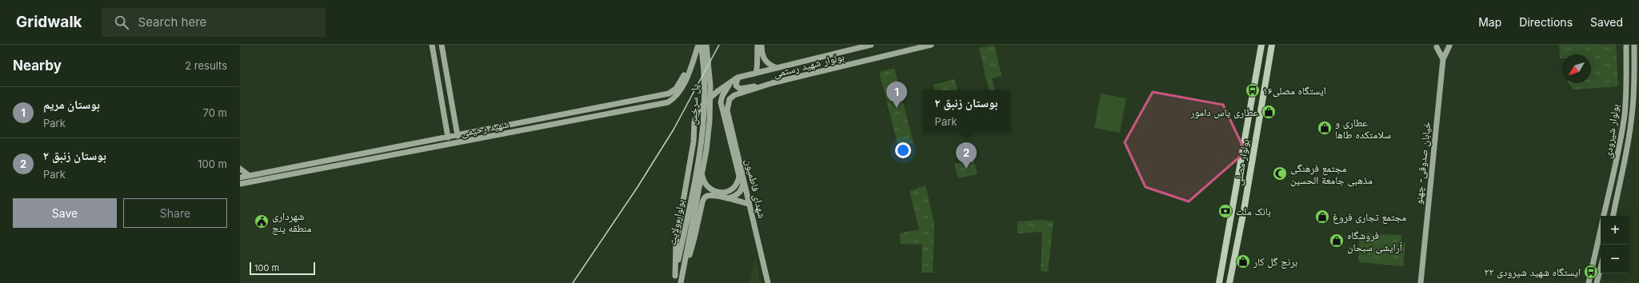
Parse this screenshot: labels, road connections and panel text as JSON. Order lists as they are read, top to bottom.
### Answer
{
  "streets": {
    "main road": [
      "بولوار شهید رستمی",
      "پل سرخس",
      "شهید رحیمی",
      "بولوار شیرودی",
      "بولوار مصلی",
      "خیابان صدوقی- چهنو",
      "شهدای فاطمیون",
      "بولوار ولایت"
    ]
  },
  "crossings": [
    ["بولوار شهید رستمی", "شهدای فاطمیون"],
    ["بولوار شهید رستمی", "بولوار ولایت"],
    ["پل سرخس", "شهید رحیمی"],
    ["پل سرخس", "بولوار ولایت"]
  ],
  "places": {
    "bus stop": ["ایستگاه مصلی۱۶", "ایستگاه شهید شیرودی ۲۲"],
    "shop": [
      "عطاری یاس دامور",
      "عطاری و سلامتکده طاها",
      "مجتمع تجاری فروغ",
      "فروشگاه آرایشی سبحان",
      "برنج گل کار"
    ],
    "mosque": ["مجتمع فرهنگی مذهبی جامعة الحسین"],
    "bank": ["بانک ملت"],
    "public building": ["شهرداری منطقه پنج"]
  },
  "scale_bar": "100 m",
  "north": "bottom left",
  "page": {
    "header": "Gridwalk",
    "search": "Search here",
    "nav": ["Map", "Directions", "Saved"],
    "heading": ["Nearby", "2 results"],
    "pins": ["1", "2"],
    "list": [
      {
        "mark": "1",
        "name": "بوستان مریم",
        "note": "Park",
        "value": "70 m"
      },
      {
        "mark": "2",
        "name": "بوستان زنبق ۲",
        "note": "Park",
        "value": "100 m"
      }
    ],
    "popup": ["بوستان زنبق ۲", "Park"],
    "buttons": ["Save", "Share"],
    "map_buttons": ["+", "−"],
    "scale": "100 m"
  }
}
